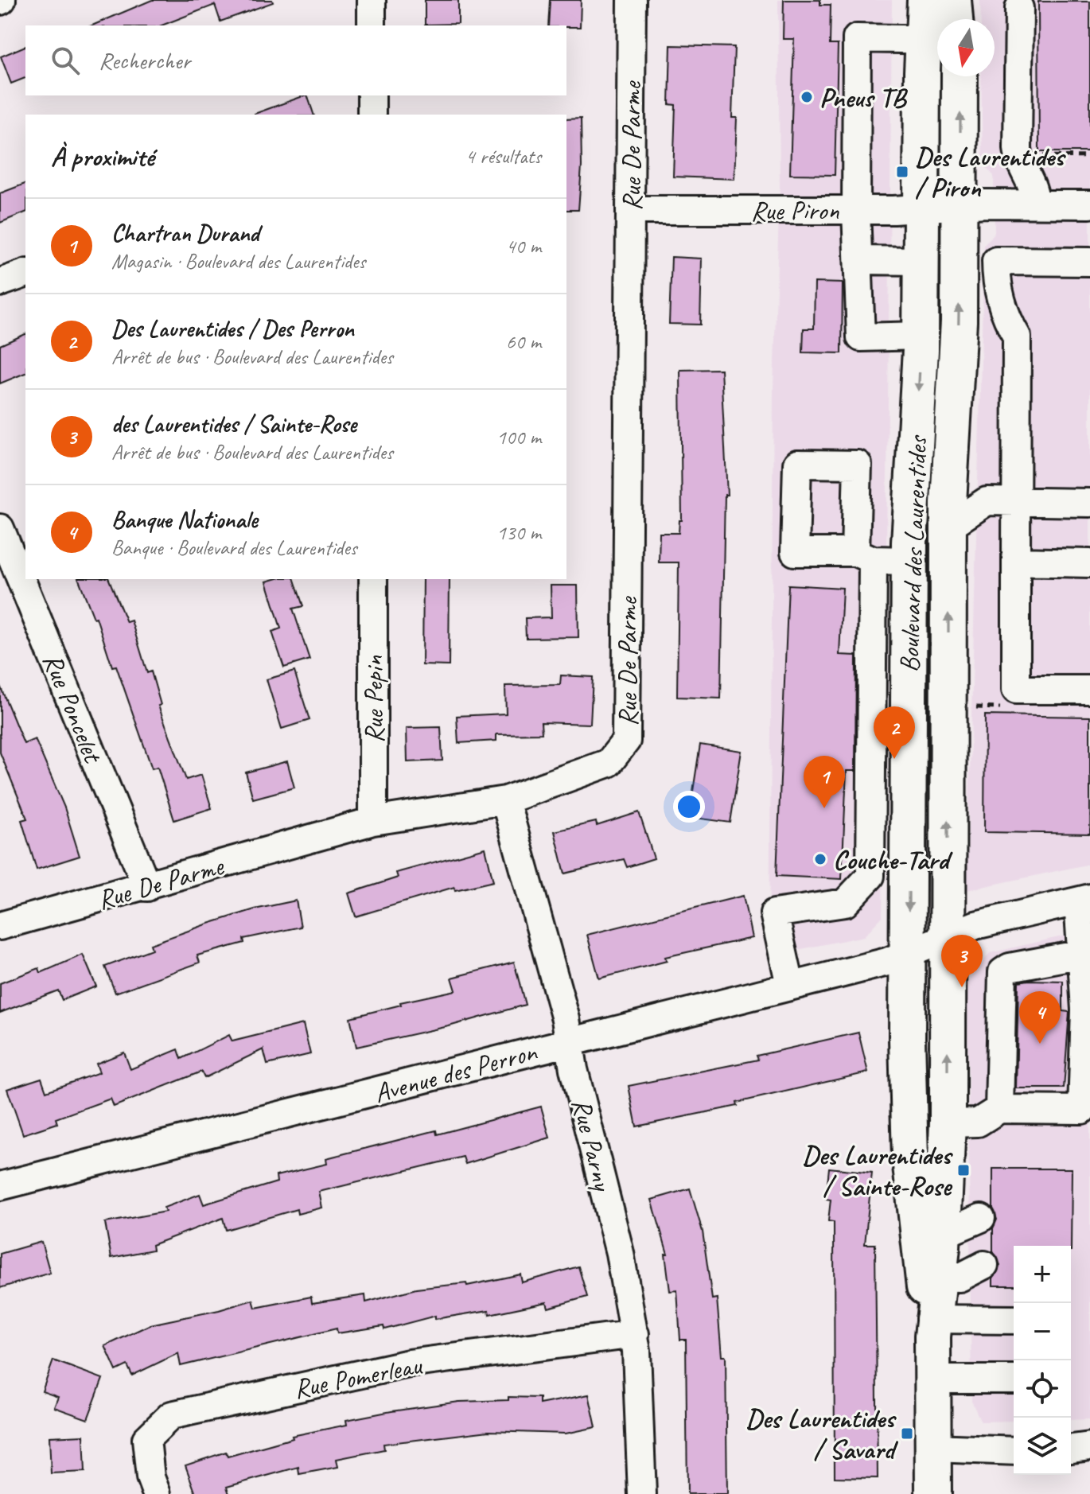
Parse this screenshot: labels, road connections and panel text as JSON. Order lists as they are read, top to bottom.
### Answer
{
  "streets": {
    "main road": ["Boulevard des Laurentides"],
    "street": [
      "Rue De Parme",
      "Rue Piron",
      "Rue Pepin",
      "Rue Poncelet",
      "Avenue des Perron",
      "Rue Parny",
      "Rue Pomerleau"
    ]
  },
  "crossings": [
    ["Rue De Parme", "Rue Piron"],
    ["Rue De Parme", "Rue Pepin"],
    ["Rue De Parme", "Rue Poncelet"],
    ["Rue De Parme", "Rue Parny"],
    ["Rue Piron", "Boulevard des Laurentides"],
    ["Boulevard des Laurentides", "Avenue des Perron"],
    ["Avenue des Perron", "Rue Parny"],
    ["Rue Parny", "Rue Pomerleau"]
  ],
  "places": {
    "other": ["Pneus TB", "Couche-Tard"],
    "transit": ["Des Laurentides / Piron", "Des Laurentides / Sainte-Rose", "Des Laurentides / Savard"]
  },
  "north": "bottom",
  "page": {
    "search": "Rechercher",
    "heading": ["À proximité", "4 résultats"],
    "list": [
      {
        "mark": "1",
        "name": "Chartran Durand",
        "note": "Magasin · Boulevard des Laurentides",
        "value": "40 m"
      },
      {
        "mark": "2",
        "name": "Des Laurentides / Des Perron",
        "note": "Arrêt de bus · Boulevard des Laurentides",
        "value": "60 m"
      },
      {
        "mark": "3",
        "name": "des Laurentides / Sainte-Rose",
        "note": "Arrêt de bus · Boulevard des Laurentides",
        "value": "100 m"
      },
      {
        "mark": "4",
        "name": "Banque Nationale",
        "note": "Banque · Boulevard des Laurentides",
        "value": "130 m"
      }
    ],
    "pins": [
      "2",
      "1",
      "3",
      "4"
    ],
    "map_buttons": ["+", "−"]
  }
}
